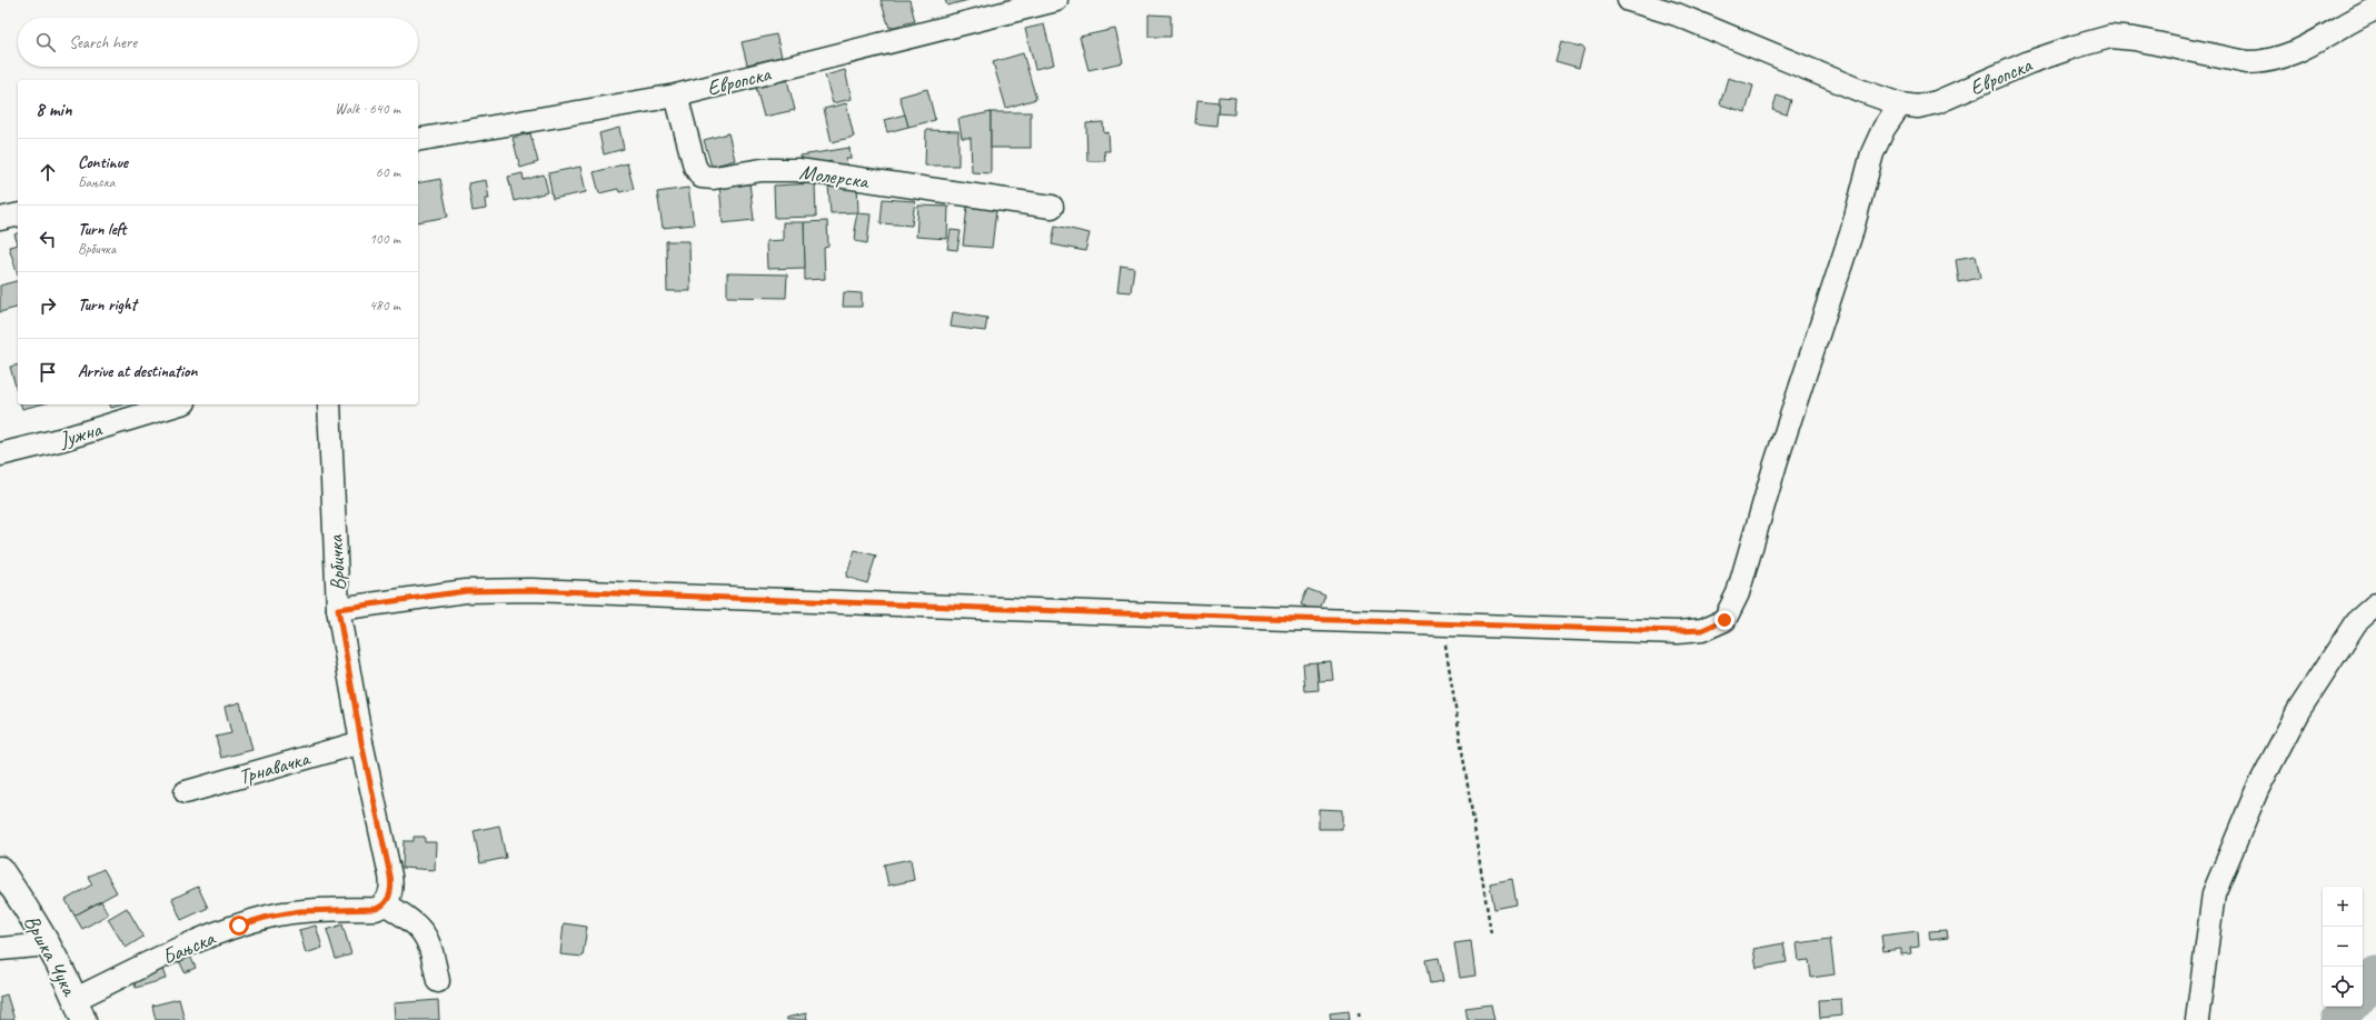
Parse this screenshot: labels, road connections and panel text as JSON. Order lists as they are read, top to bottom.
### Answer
{
  "streets": {
    "main road": ["Вршка Чука"],
    "street": [
      "Европска",
      "Молерска",
      "Јужна",
      "Врбичка",
      "Трнавачка",
      "Бањска"
    ]
  },
  "crossings": [
    ["Европска", "Молерска"],
    ["Врбичка", "Трнавачка"],
    ["Врбичка", "Бањска"],
    ["Бањска", "Вршка Чука"]
  ],
  "page": {
    "search": "Search here",
    "heading": ["8 min", "Walk · 640 m"],
    "list": [
      ["Continue", "Бањска", "60 m"],
      ["Turn left", "Врбичка", "100 m"],
      ["Turn right", "480 m"],
      "Arrive at destination"
    ],
    "map_buttons": ["+", "−"]
  }
}
